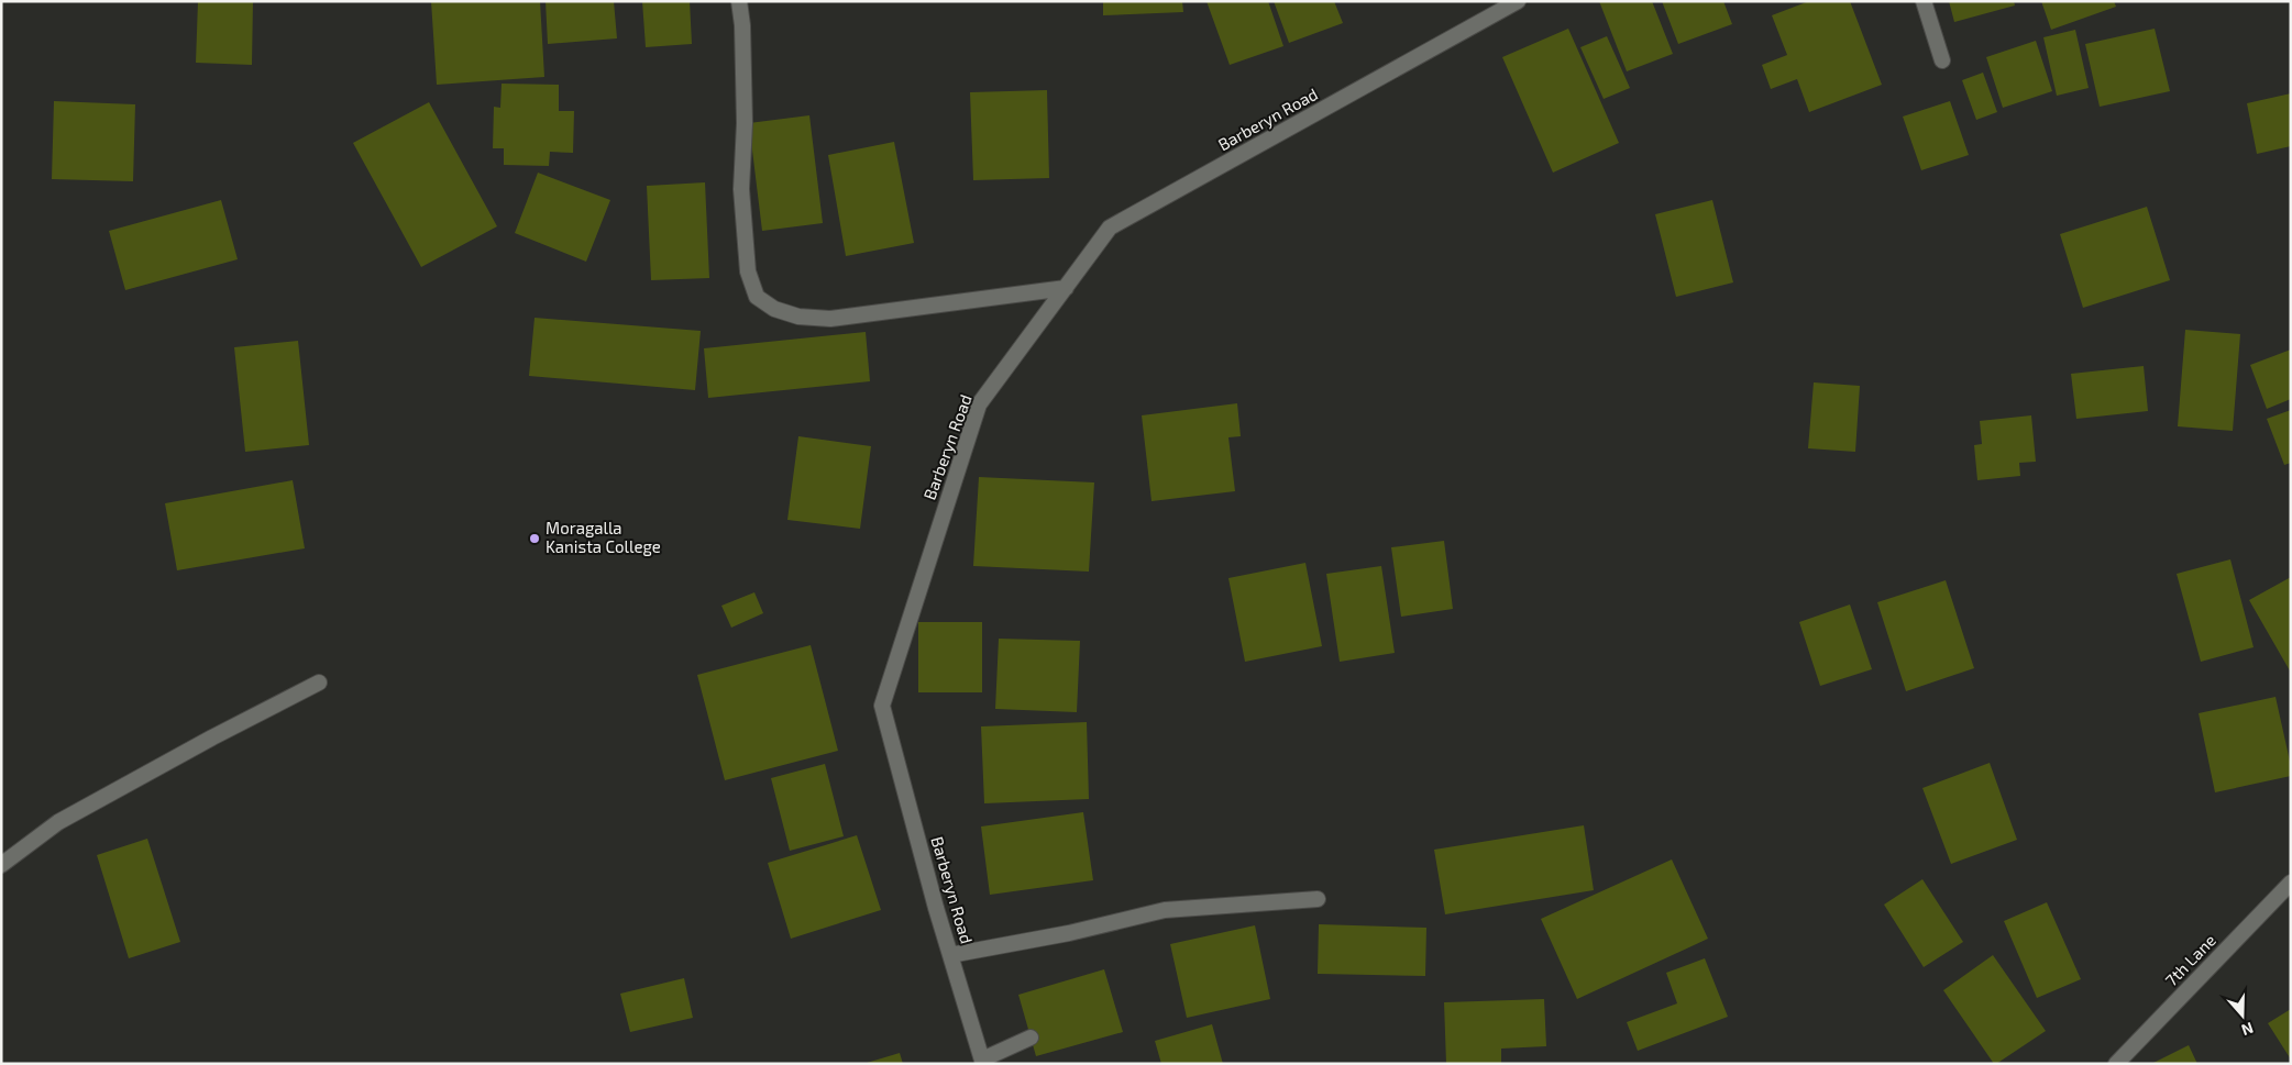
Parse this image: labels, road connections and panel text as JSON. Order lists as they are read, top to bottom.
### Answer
{
  "streets": {
    "street": ["Barberyn Road", "7th Lane"]
  },
  "places": ["Moragalla Kanista College"],
  "north": "bottom"
}
